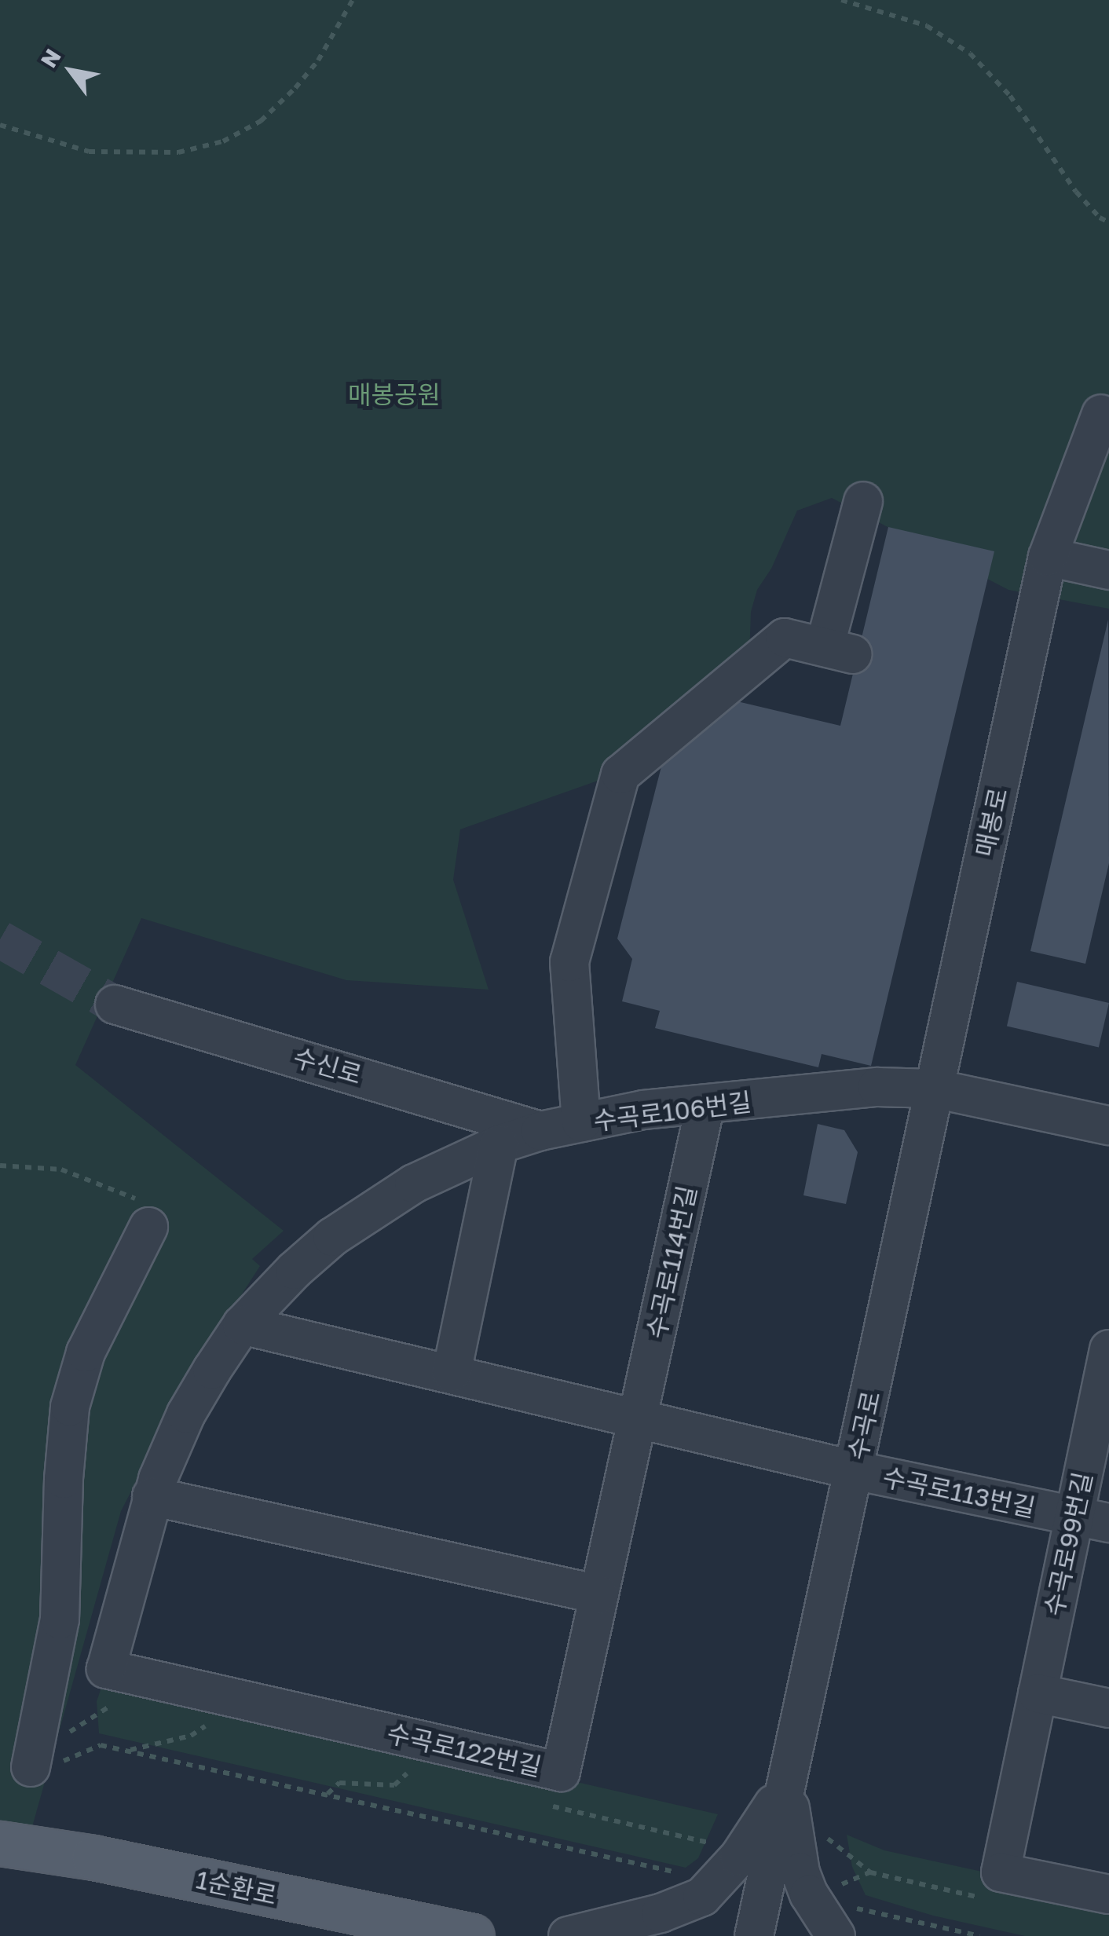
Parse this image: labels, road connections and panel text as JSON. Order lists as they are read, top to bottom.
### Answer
{
  "streets": {
    "main road": ["1순환로"],
    "street": [
      "매봉로",
      "수신로",
      "수곡로106번길",
      "수곡로114번길",
      "수곡로",
      "수곡로113번길",
      "수곡로99번길",
      "수곡로122번길"
    ]
  },
  "crossings": [
    ["매봉로", "수곡로106번길"],
    ["매봉로", "수곡로"],
    ["수신로", "수곡로106번길"],
    ["수곡로106번길", "수곡로114번길"],
    ["수곡로106번길", "수곡로"],
    ["수곡로106번길", "수곡로122번길"],
    ["수곡로114번길", "수곡로122번길"],
    ["수곡로", "수곡로113번길"],
    ["수곡로113번길", "수곡로99번길"]
  ],
  "parks": ["매봉공원"],
  "north": "top left"
}
